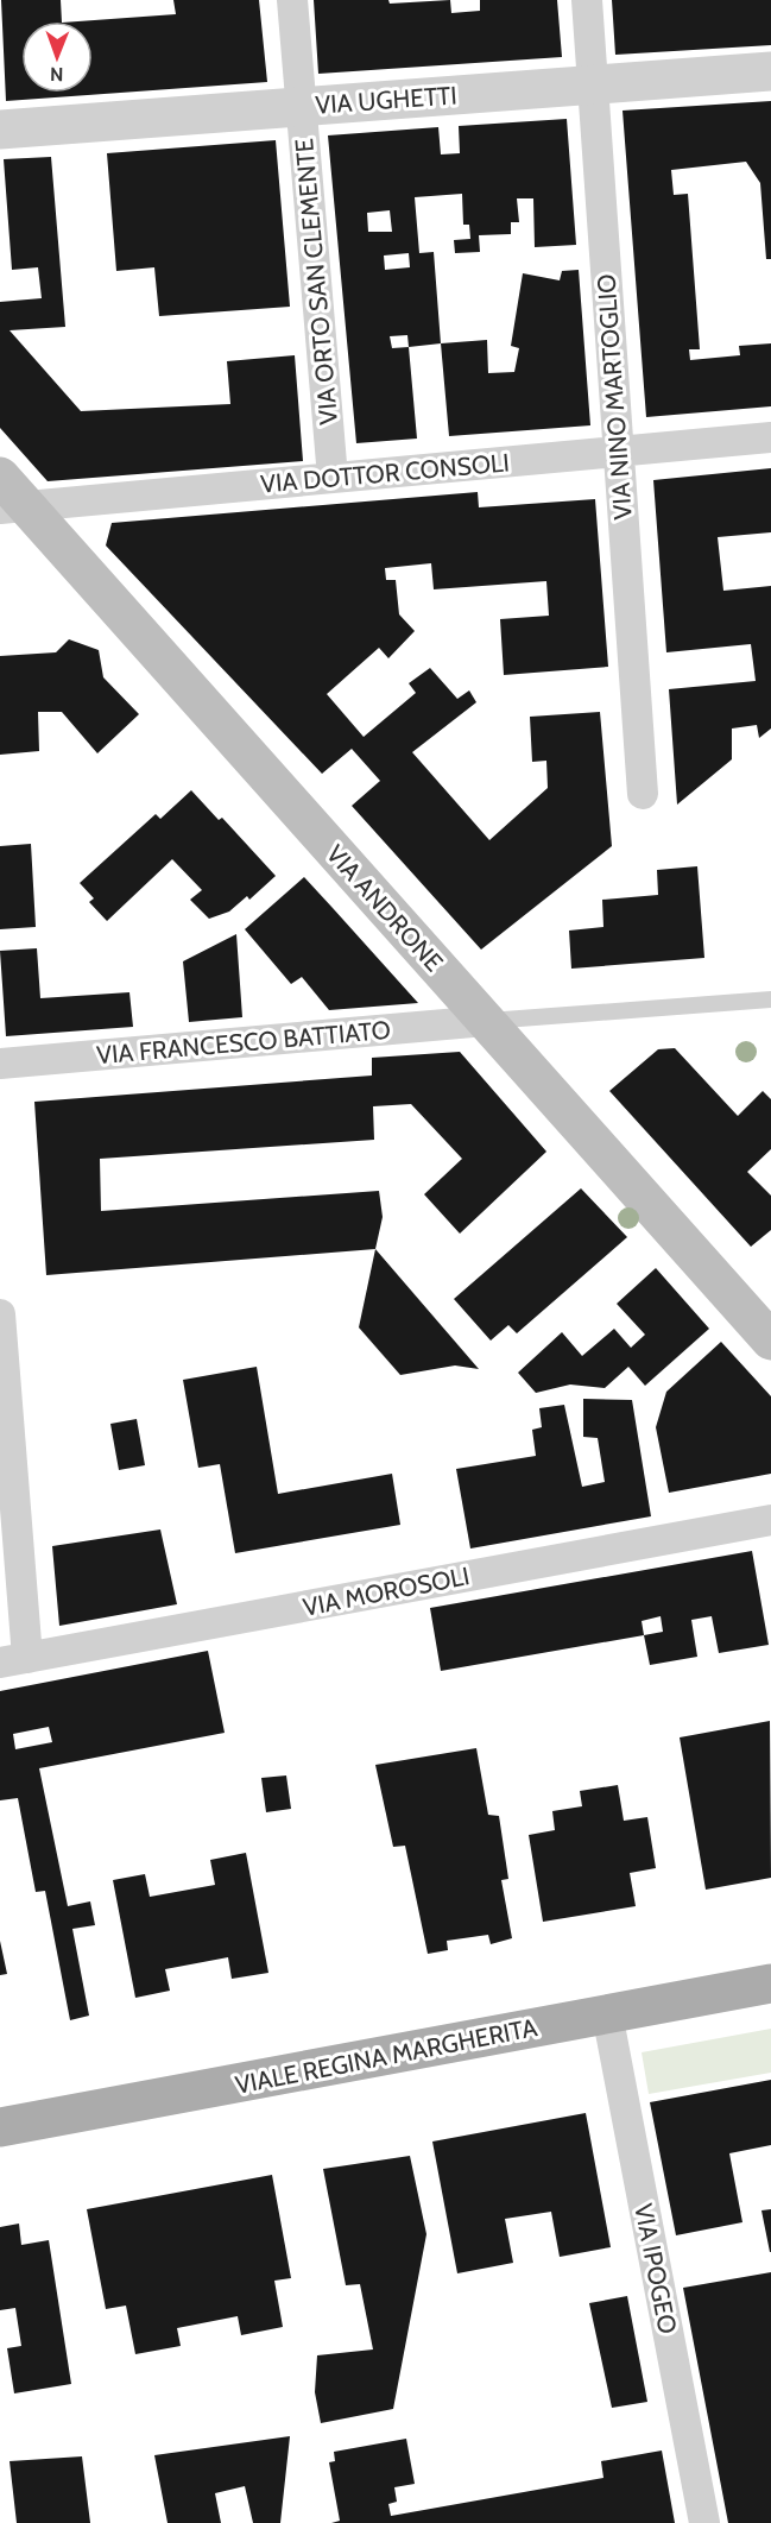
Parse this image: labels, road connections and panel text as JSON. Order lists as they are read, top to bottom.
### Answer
{
  "streets": {
    "main road": ["VIA ANDRONE", "VIALE REGINA MARGHERITA"],
    "street": [
      "VIA UGHETTI",
      "VIA ORTO SAN CLEMENTE",
      "VIA NINO MARTOGLIO",
      "VIA DOTTOR CONSOLI",
      "VIA FRANCESCO BATTIATO",
      "VIA MOROSOLI",
      "VIA IPOGEO"
    ]
  },
  "crossings": [
    ["VIA UGHETTI", "VIA ORTO SAN CLEMENTE"],
    ["VIA UGHETTI", "VIA NINO MARTOGLIO"],
    ["VIA ORTO SAN CLEMENTE", "VIA DOTTOR CONSOLI"],
    ["VIA NINO MARTOGLIO", "VIA DOTTOR CONSOLI"],
    ["VIA DOTTOR CONSOLI", "VIA ANDRONE"],
    ["VIA ANDRONE", "VIA FRANCESCO BATTIATO"],
    ["VIALE REGINA MARGHERITA", "VIA IPOGEO"]
  ],
  "north": "bottom"
}
